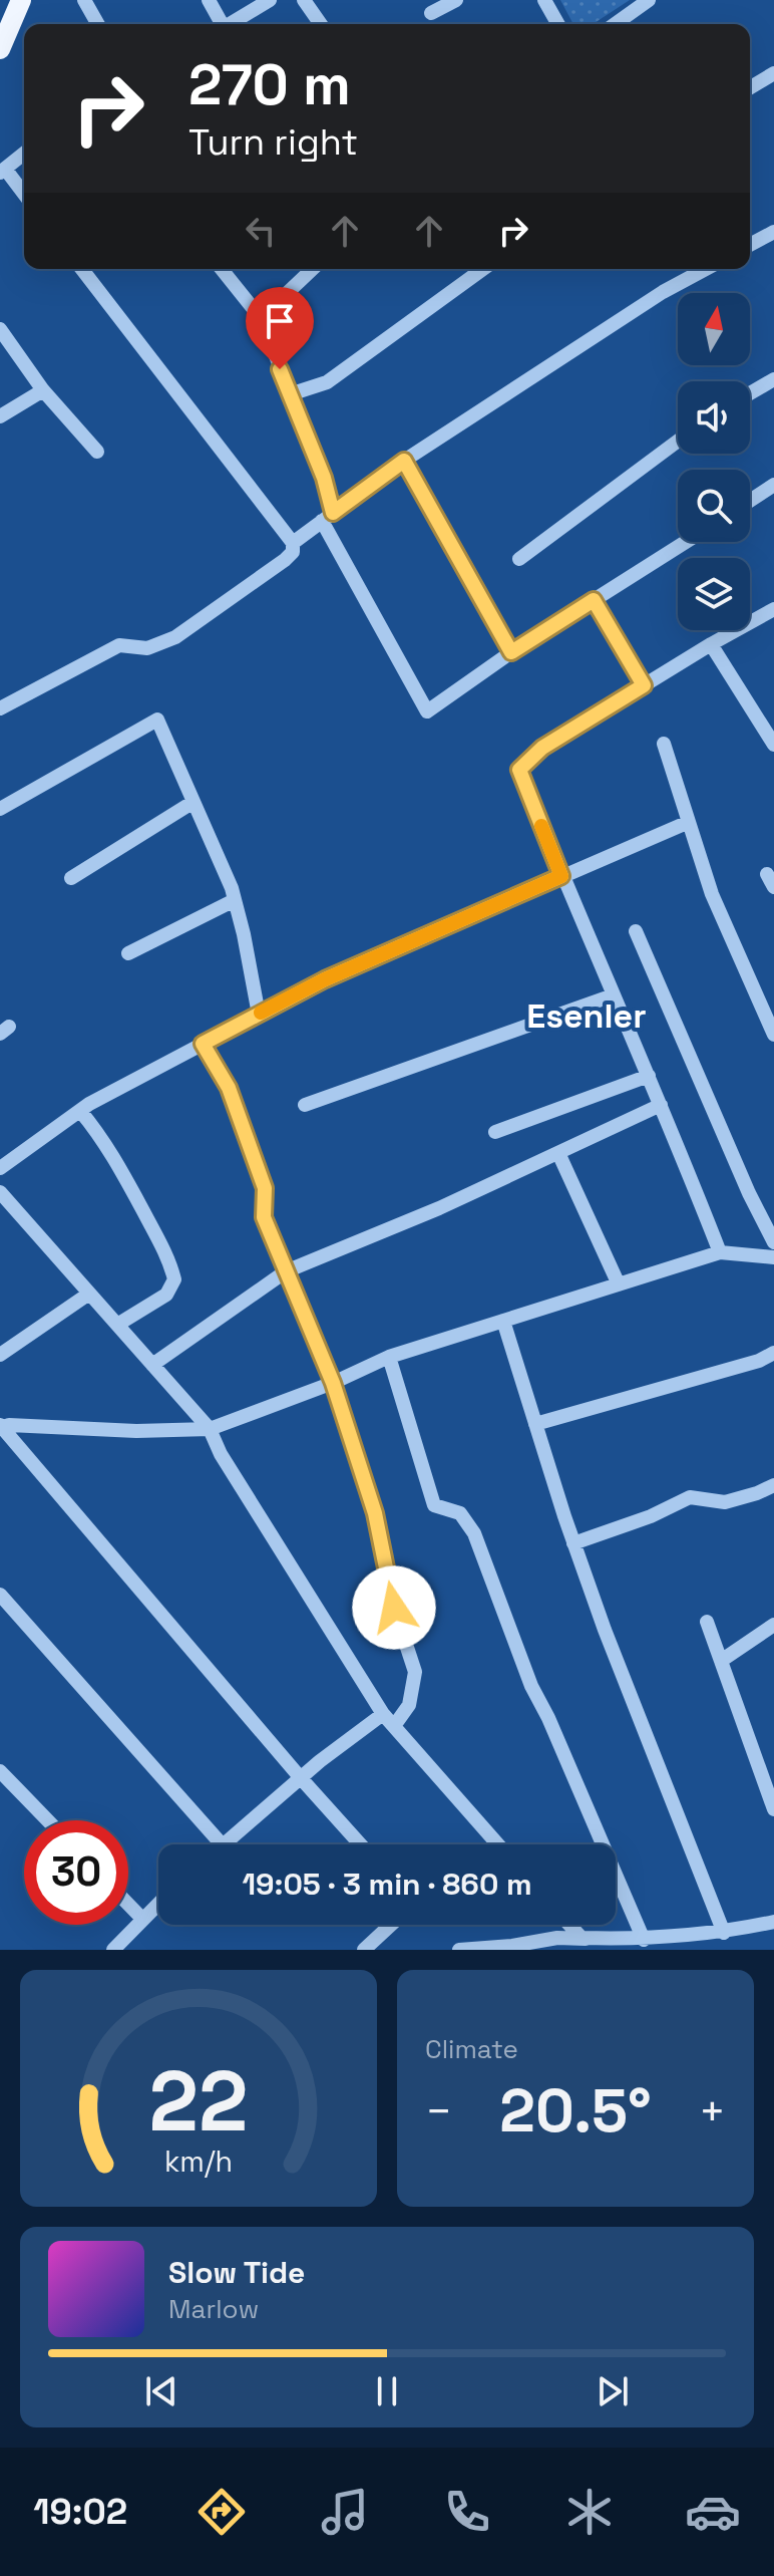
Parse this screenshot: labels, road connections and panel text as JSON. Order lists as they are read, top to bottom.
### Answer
{
  "districts": ["Esenler"],
  "north": "top",
  "page": {
    "turn": ["270 m", "Turn right"],
    "limit": "30",
    "trip": "19:05 · 3 min · 860 m",
    "tile": "Climate",
    "heat": ["−", "20.5°", "+"],
    "song": ["Slow Tide", "Marlow"],
    "tabs": "19:02",
    "gauge": ["22", "km/h"]
  }
}
